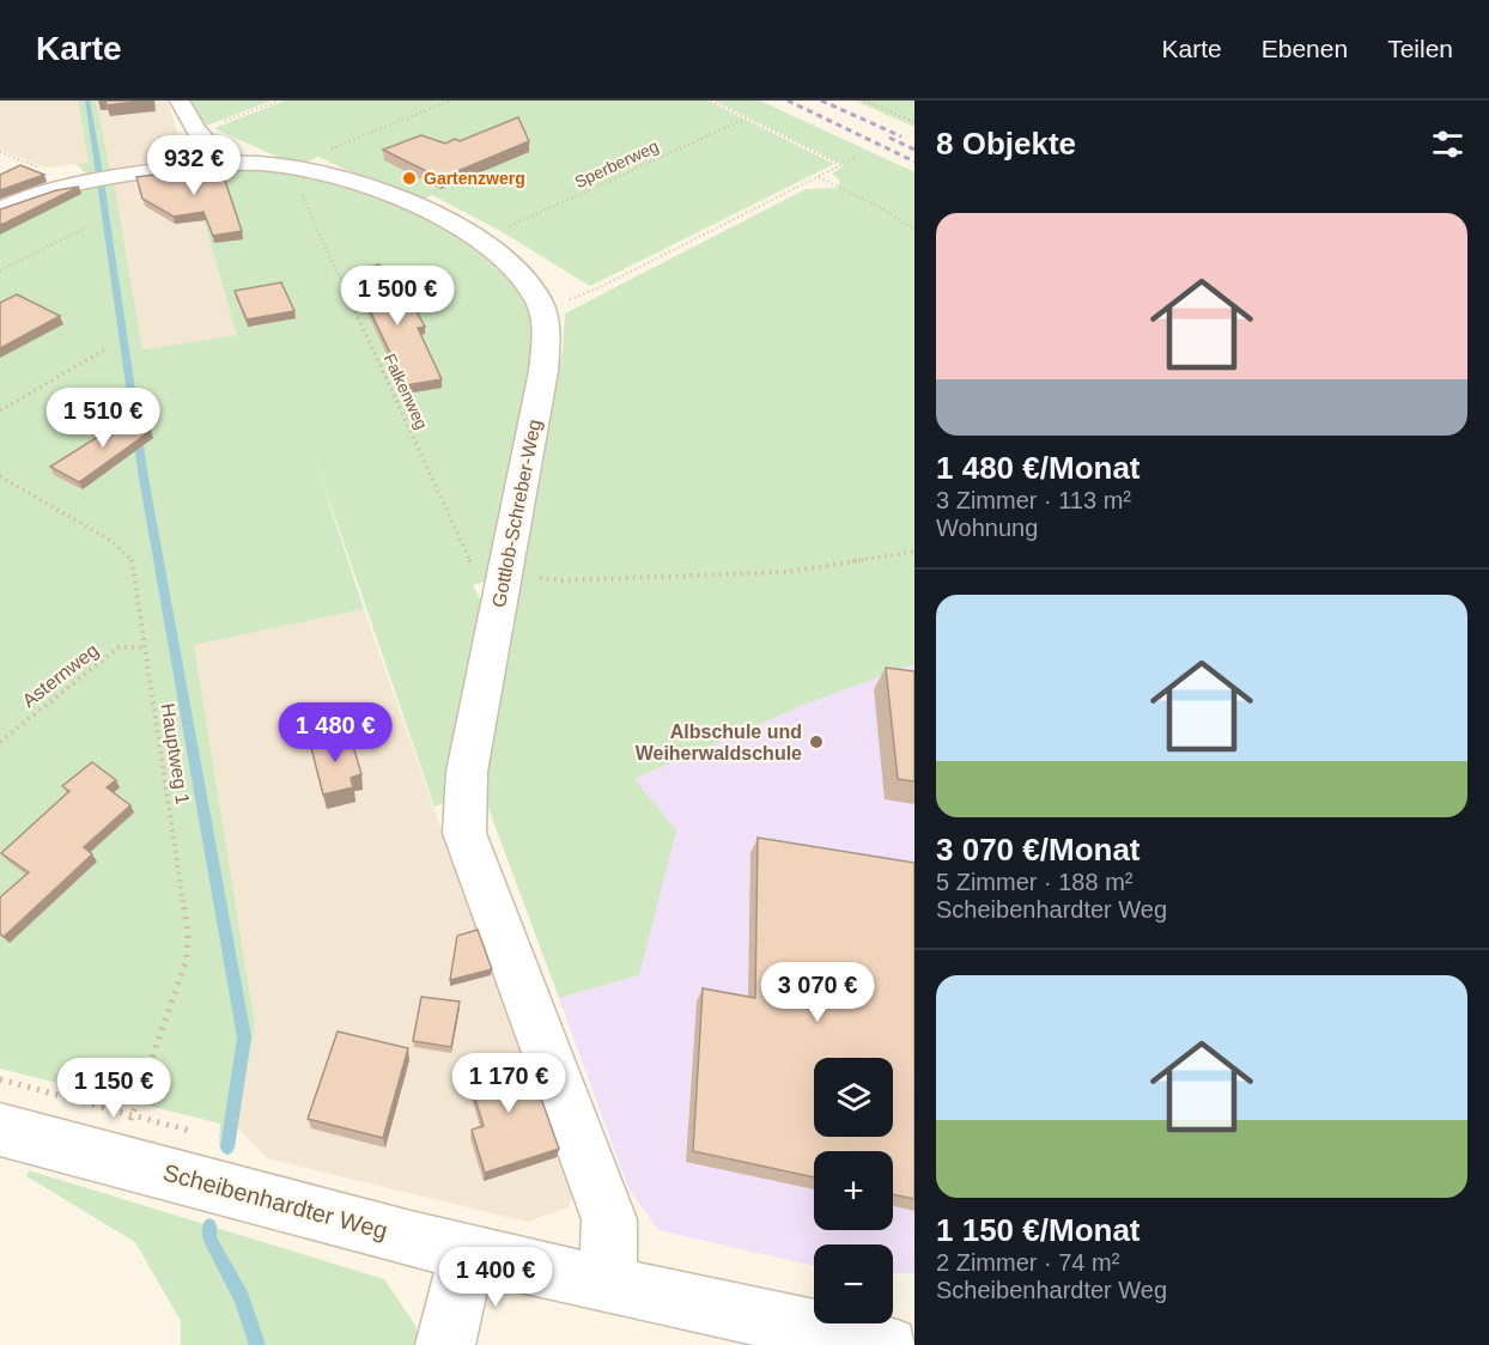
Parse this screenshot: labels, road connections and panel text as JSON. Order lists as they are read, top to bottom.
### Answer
{
  "streets": {
    "street": ["Gottlob-Schreber-Weg", "Scheibenhardter Weg"],
    "path": [
      "Sperberweg",
      "Falkenweg",
      "Asternweg",
      "Hauptweg 1"
    ]
  },
  "crossings": [
    ["Falkenweg", "Gottlob-Schreber-Weg"],
    ["Gottlob-Schreber-Weg", "Scheibenhardter Weg"],
    ["Asternweg", "Hauptweg 1"]
  ],
  "places": ["Gartenzwerg", "Albschule und Weiherwaldschule"],
  "page": {
    "header": "Karte",
    "nav": ["Karte", "Ebenen", "Teilen"],
    "heading": "8 Objekte",
    "price": [
      "932 €",
      "1 500 €",
      "1 510 €",
      "1 480 €",
      "3 070 €",
      "1 170 €",
      "1 150 €",
      "1 400 €"
    ],
    "list": [
      {
        "name": "1 480 €/Monat",
        "note": "3 Zimmer · 113 m² · Wohnung"
      },
      {
        "name": "3 070 €/Monat",
        "note": "5 Zimmer · 188 m² · Scheibenhardter Weg"
      },
      {
        "name": "1 150 €/Monat",
        "note": "2 Zimmer · 74 m² · Scheibenhardter Weg"
      }
    ],
    "map_buttons": ["+", "−"]
  }
}
